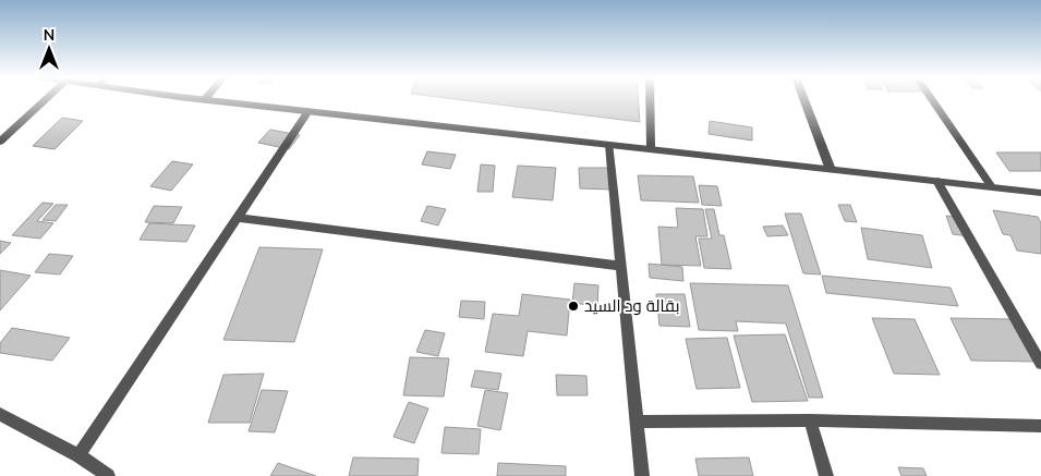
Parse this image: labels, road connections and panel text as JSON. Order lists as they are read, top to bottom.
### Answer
{
  "places": ["بقالة ود السيد"],
  "north": "top"
}
